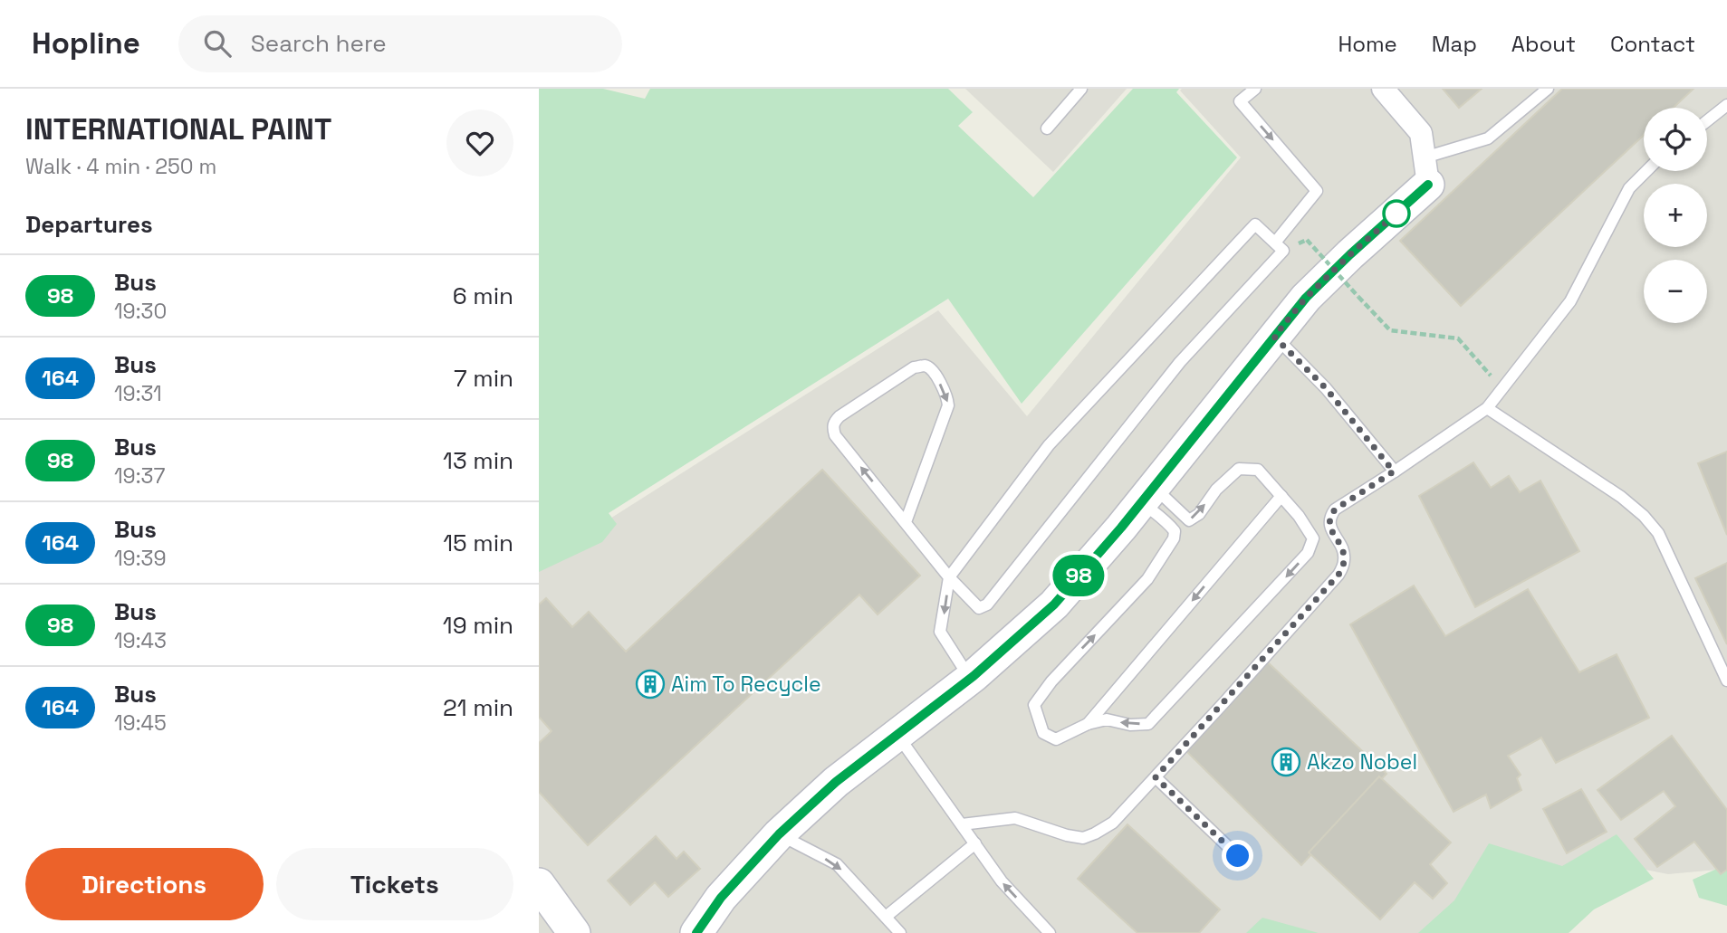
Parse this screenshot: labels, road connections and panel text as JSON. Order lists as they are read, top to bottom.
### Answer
{
  "places": {
    "building": ["Aim To Recycle", "Akzo Nobel"]
  },
  "lines": ["bus line 98"],
  "page": {
    "header": "Hopline",
    "search": "Search here",
    "nav": [
      "Home",
      "Map",
      "About",
      "Contact"
    ],
    "heading": [
      ["INTERNATIONAL PAINT", "Walk · 4 min · 250 m"],
      "Departures"
    ],
    "on_map": "98",
    "map_buttons": ["+", "−"],
    "list": [
      {
        "mark": "98",
        "name": "Bus",
        "note": "19:30",
        "value": "6 min"
      },
      {
        "mark": "164",
        "name": "Bus",
        "note": "19:31",
        "value": "7 min"
      },
      {
        "mark": "98",
        "name": "Bus",
        "note": "19:37",
        "value": "13 min"
      },
      {
        "mark": "164",
        "name": "Bus",
        "note": "19:39",
        "value": "15 min"
      },
      {
        "mark": "98",
        "name": "Bus",
        "note": "19:43",
        "value": "19 min"
      },
      {
        "mark": "164",
        "name": "Bus",
        "note": "19:45",
        "value": "21 min"
      }
    ],
    "buttons": ["Directions", "Tickets"]
  }
}
